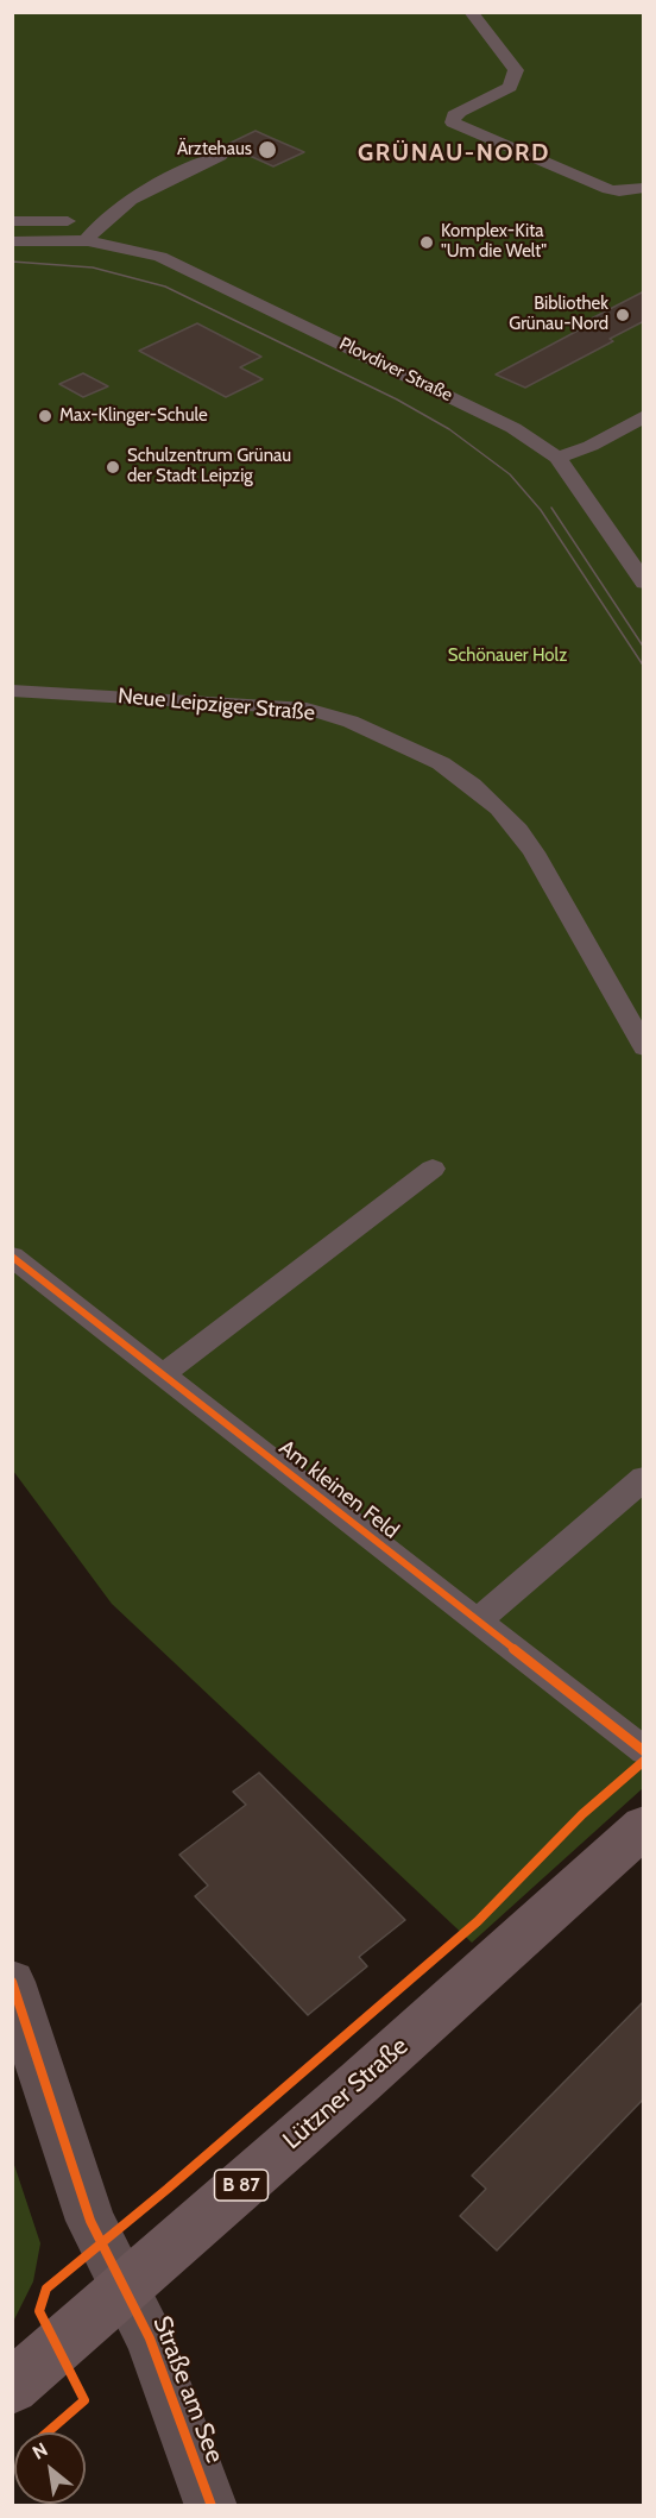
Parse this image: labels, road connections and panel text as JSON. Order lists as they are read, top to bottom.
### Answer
{
  "streets": {
    "main road": ["Lützner Straße", "B 87"],
    "street": [
      "Plovdiver Straße",
      "Neue Leipziger Straße",
      "Am kleinen Feld",
      "Straße am See"
    ]
  },
  "crossings": [
    ["Lützner Straße", "Straße am See"]
  ],
  "districts": ["GRÜNAU-NORD"],
  "parks": ["Schönauer Holz"],
  "places": [
    "Ärztehaus",
    "Komplex-Kita \"Um die Welt\"",
    "Bibliothek Grünau-Nord",
    "Max-Klinger-Schule",
    "Schulzentrum Grünau der Stadt Leipzig"
  ],
  "north": "top left"
}
